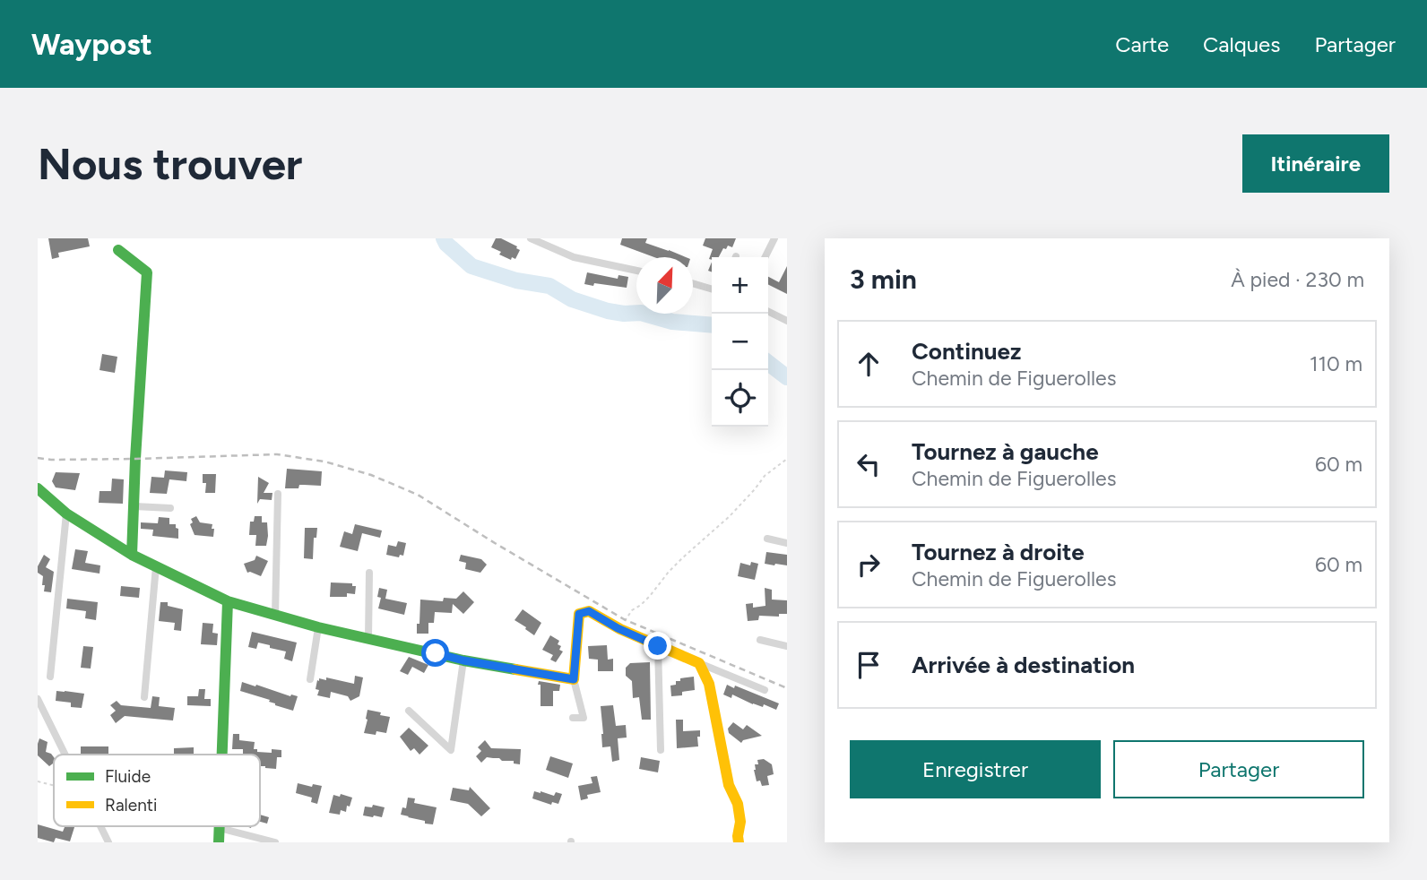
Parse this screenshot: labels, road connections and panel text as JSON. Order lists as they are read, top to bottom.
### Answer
{
  "legend": ["Fluide", "Ralenti"],
  "north": "top right",
  "page": {
    "header": "Waypost",
    "nav": ["Carte", "Calques", "Partager"],
    "buttons": [
      "Itinéraire",
      ["Enregistrer", "Partager"]
    ],
    "title": "Nous trouver",
    "heading": ["3 min", "À pied · 230 m"],
    "map_buttons": ["+", "−"],
    "list": [
      ["Continuez", "Chemin de Figuerolles", "110 m"],
      ["Tournez à gauche", "Chemin de Figuerolles", "60 m"],
      ["Tournez à droite", "Chemin de Figuerolles", "60 m"],
      "Arrivée à destination"
    ]
  }
}
